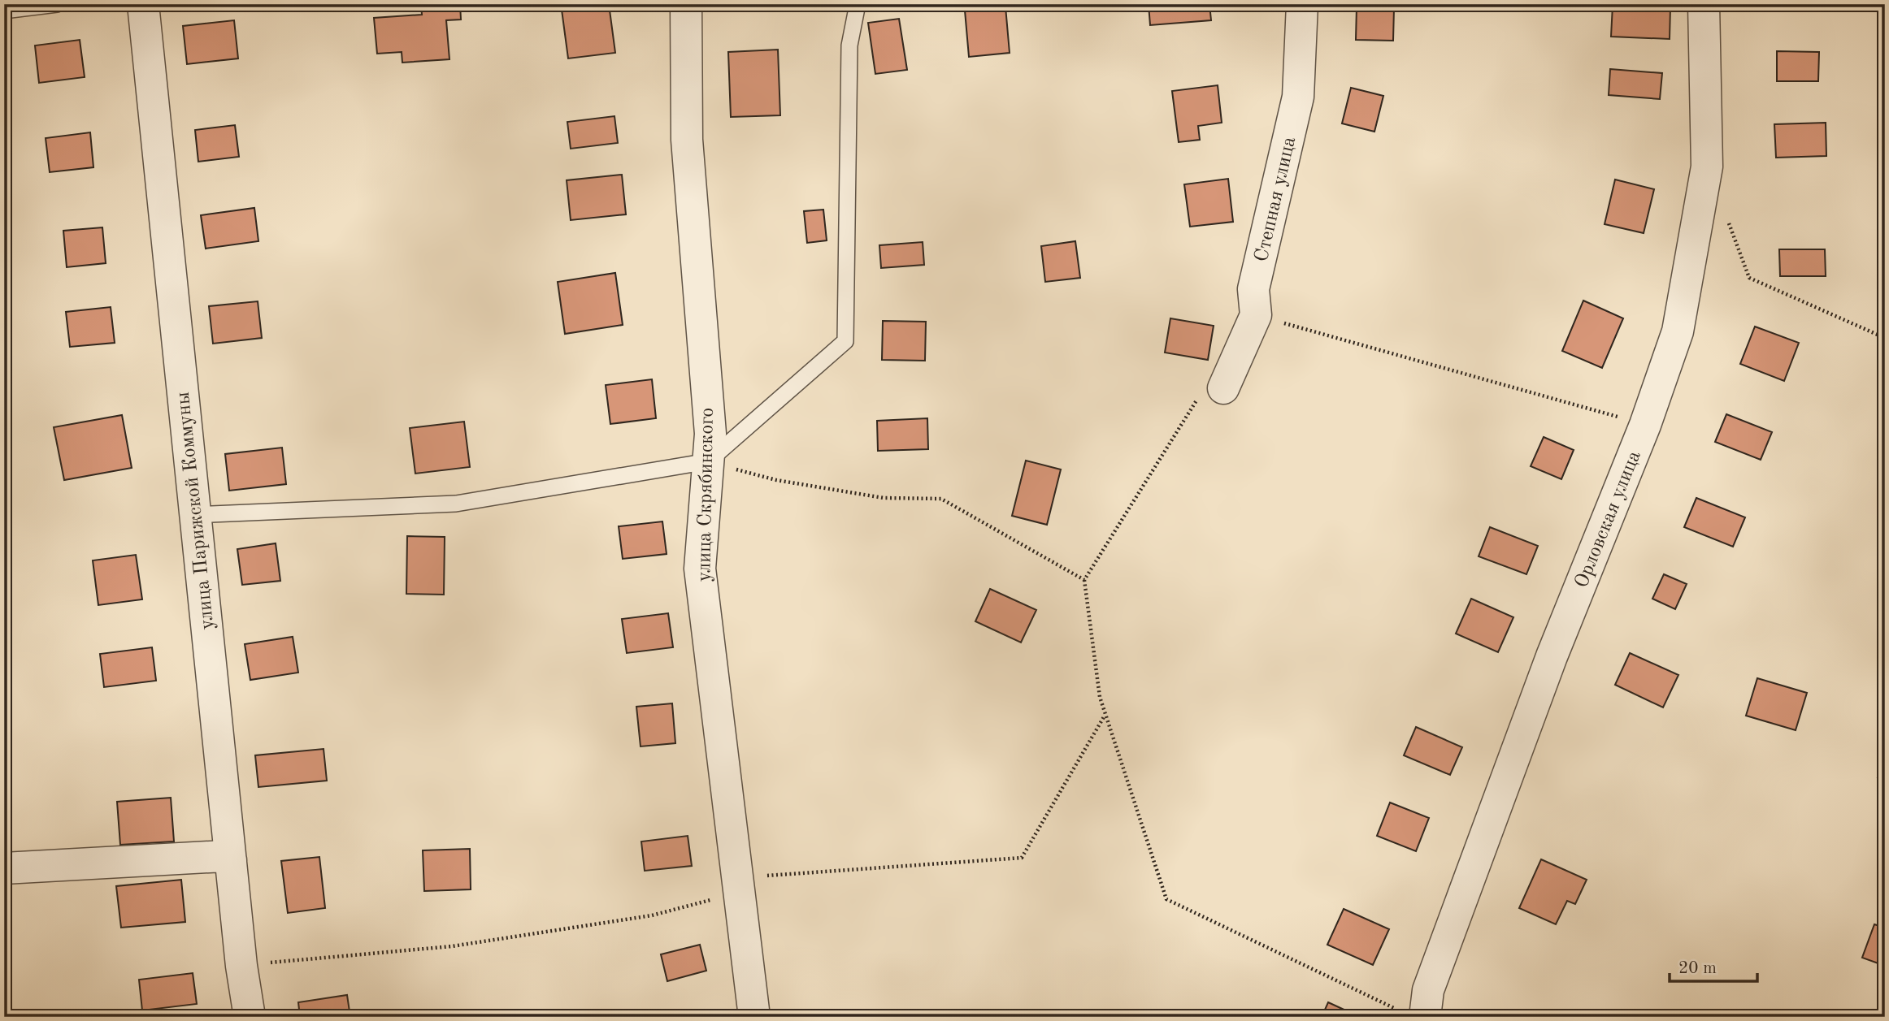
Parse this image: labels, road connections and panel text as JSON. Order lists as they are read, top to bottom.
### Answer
{
  "streets": {
    "street": [
      "Степная улица",
      "улица Скрябинского",
      "улица Парижской Коммуны",
      "Орловская улица"
    ]
  },
  "scale_bar": "20 m"
}
